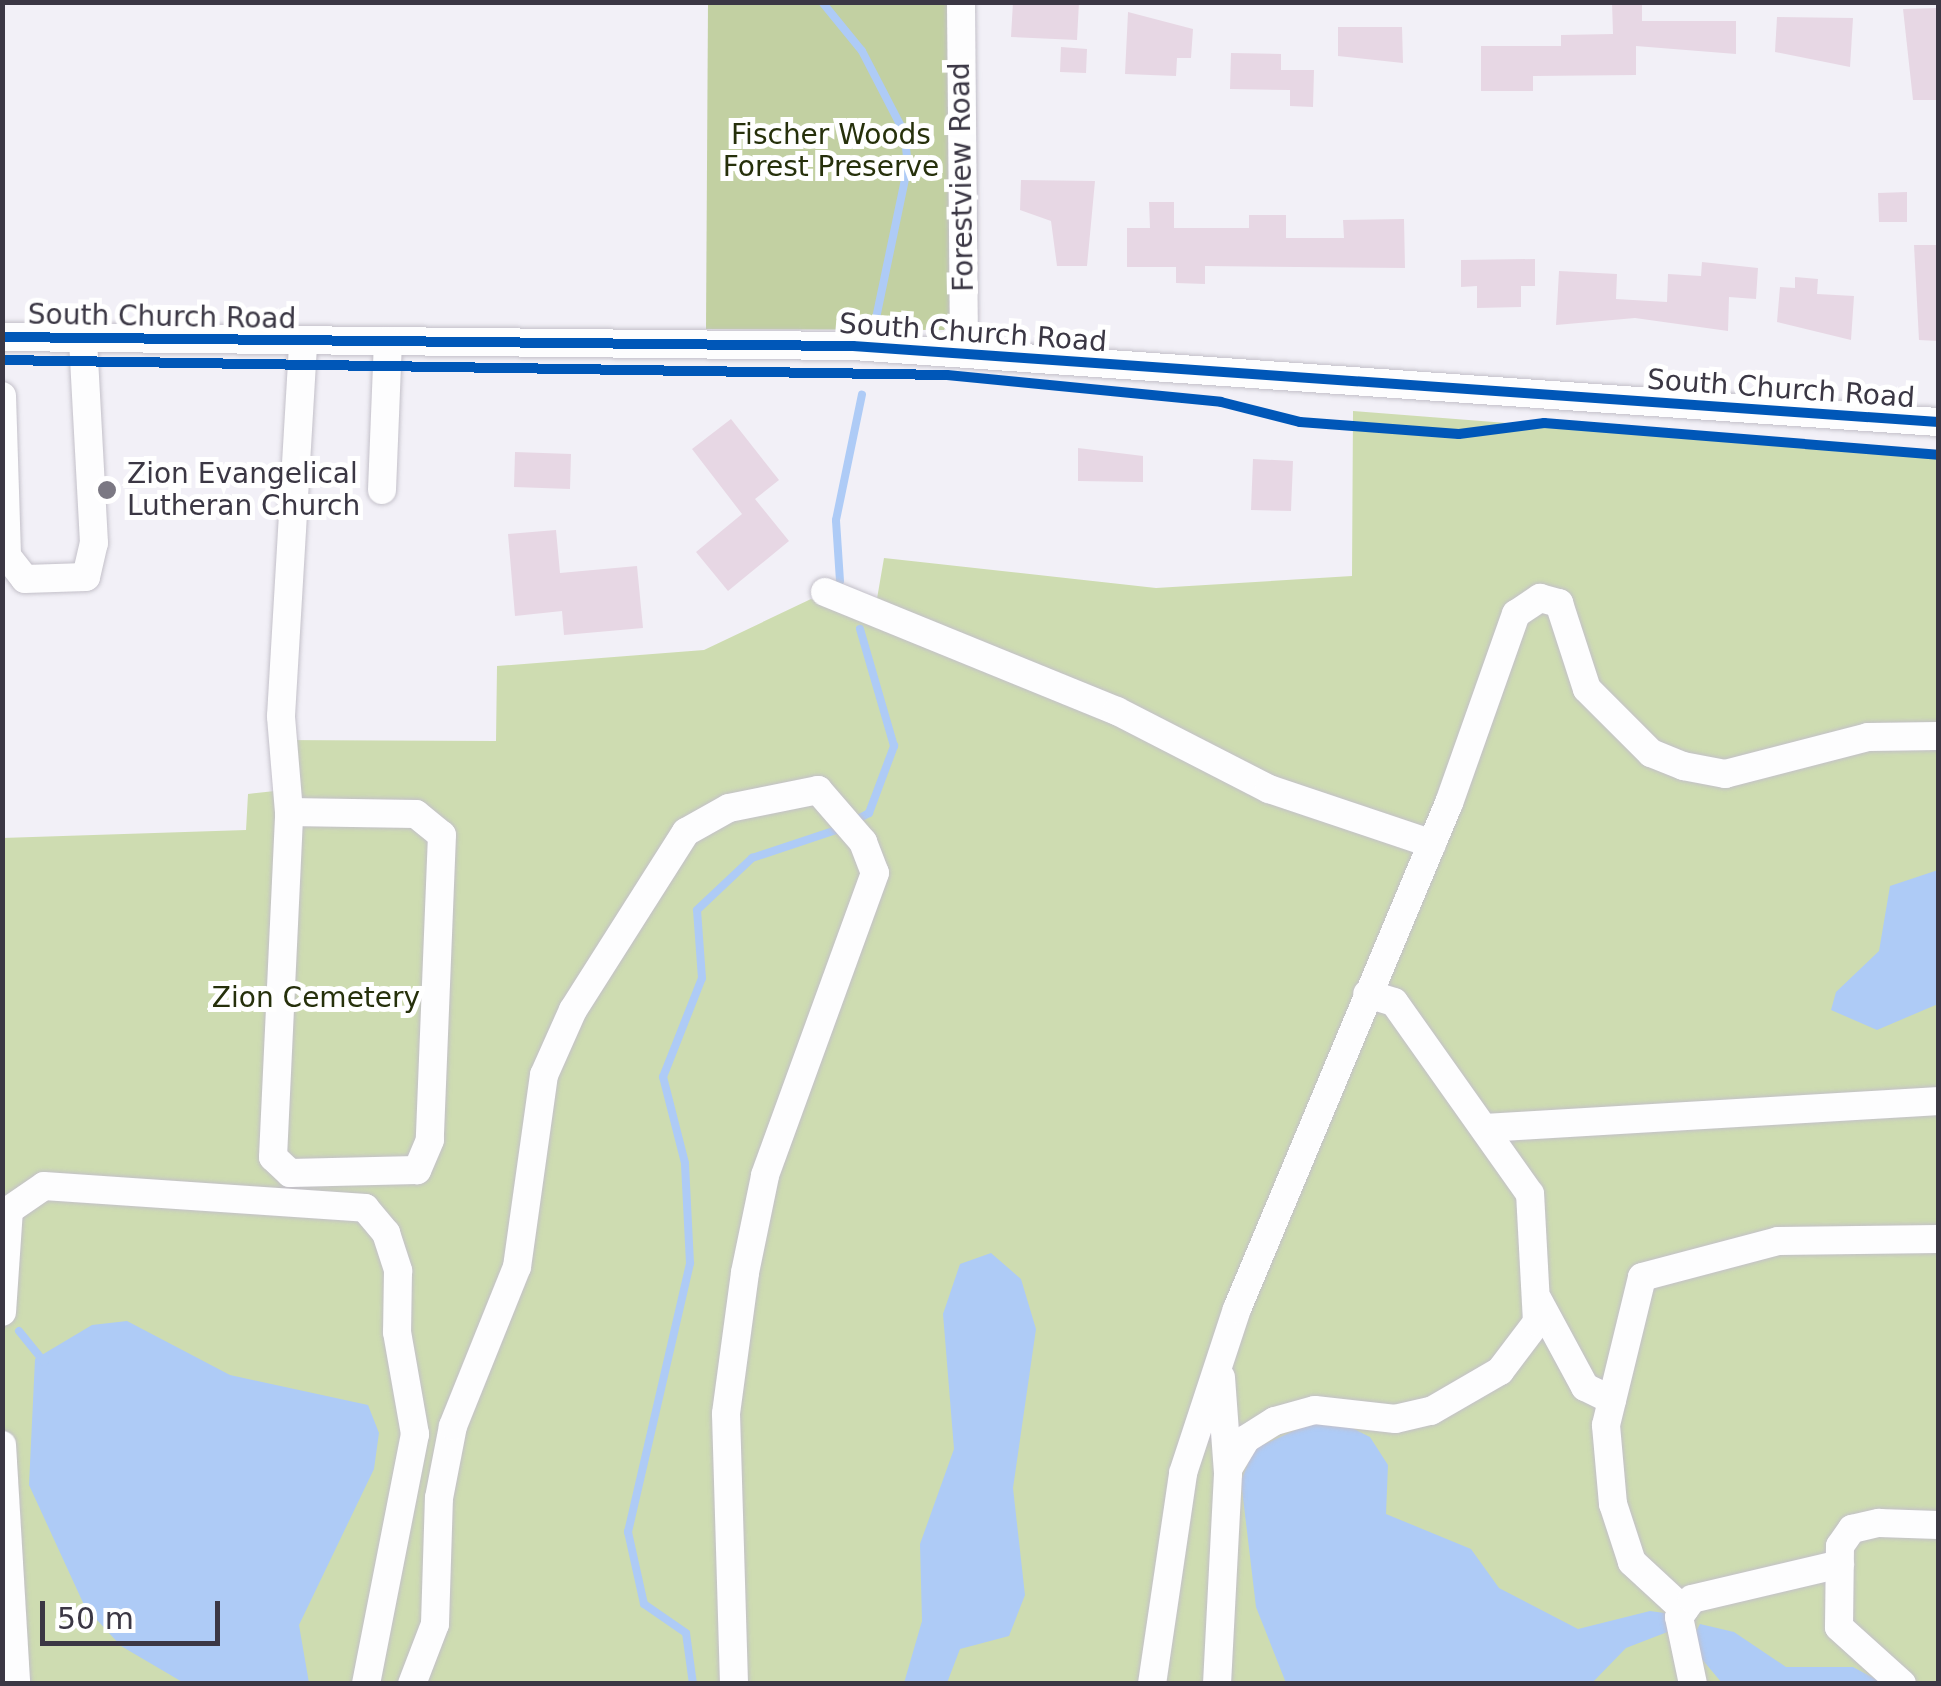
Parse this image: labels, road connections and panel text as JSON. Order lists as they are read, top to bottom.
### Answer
{
  "streets": {
    "street": ["Forestview Road", "South Church Road"]
  },
  "crossings": [
    ["Forestview Road", "South Church Road"]
  ],
  "parks": ["Fischer Woods Forest Preserve", "Zion Cemetery"],
  "places": ["Zion Evangelical Lutheran Church"],
  "scale_bar": "50 m"
}
